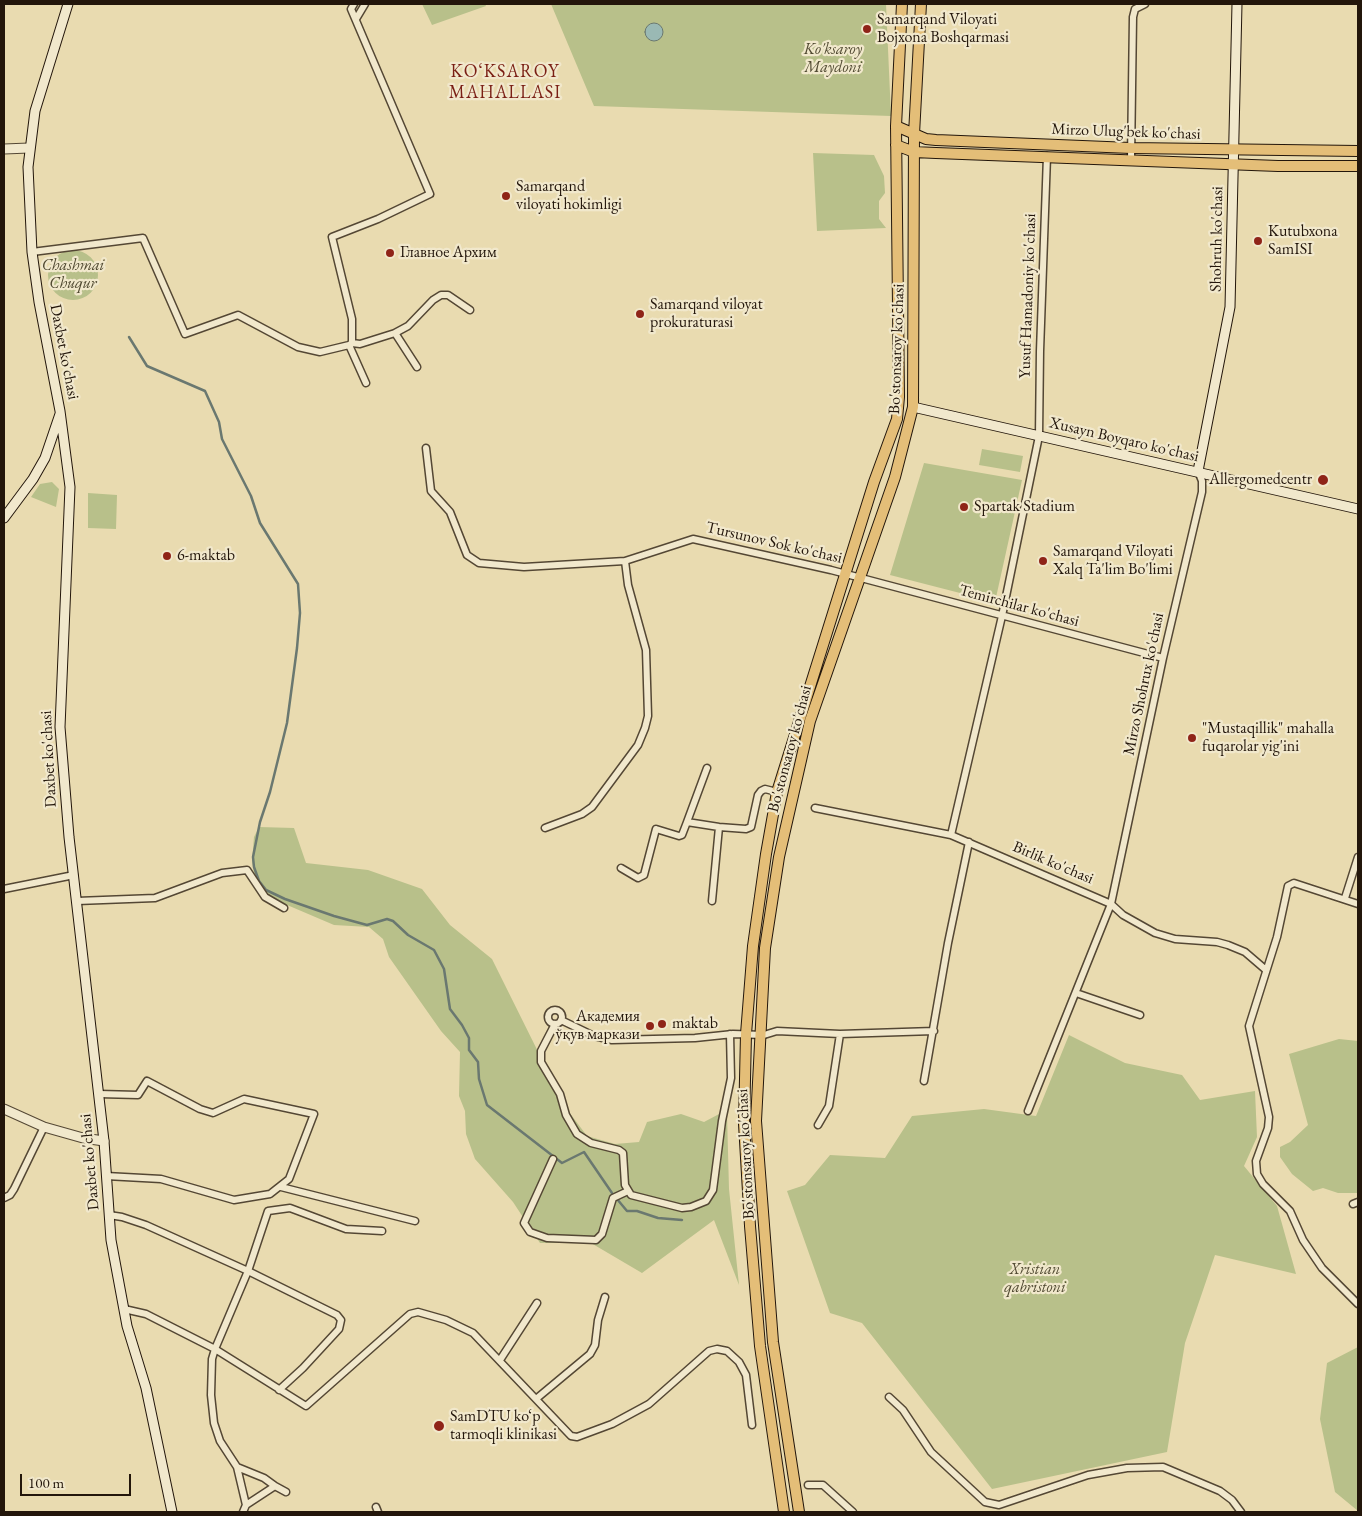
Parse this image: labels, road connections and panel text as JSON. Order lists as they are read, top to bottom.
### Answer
{
  "streets": {
    "main road": [
      "Mirzo Ulug'bek ko'chasi",
      "Shohruh ko'chasi",
      "Bo'stonsaroy ko'chasi",
      "Daxbet ko'chasi",
      "Xusayn Boyqaro ko'chasi"
    ],
    "street": [
      "Yusuf Hamadoniy ko'chasi",
      "Tursunov Sok ko'chasi",
      "Temirchilar ko'chasi",
      "Mirzo Shohrux ko'chasi",
      "Birlik ko'chasi"
    ]
  },
  "crossings": [
    ["Mirzo Ulug'bek ko'chasi", "Shohruh ko'chasi"],
    ["Mirzo Ulug'bek ko'chasi", "Yusuf Hamadoniy ko'chasi"],
    ["Mirzo Ulug'bek ko'chasi", "Bo'stonsaroy ko'chasi"],
    ["Shohruh ko'chasi", "Xusayn Boyqaro ko'chasi"],
    ["Shohruh ko'chasi", "Mirzo Shohrux ko'chasi"],
    ["Yusuf Hamadoniy ko'chasi", "Xusayn Boyqaro ko'chasi"],
    ["Yusuf Hamadoniy ko'chasi", "Temirchilar ko'chasi"],
    ["Yusuf Hamadoniy ko'chasi", "Birlik ko'chasi"],
    ["Bo'stonsaroy ko'chasi", "Xusayn Boyqaro ko'chasi"],
    ["Bo'stonsaroy ko'chasi", "Tursunov Sok ko'chasi"],
    ["Bo'stonsaroy ko'chasi", "Temirchilar ko'chasi"],
    ["Xusayn Boyqaro ko'chasi", "Mirzo Shohrux ko'chasi"],
    ["Tursunov Sok ko'chasi", "Temirchilar ko'chasi"],
    ["Temirchilar ko'chasi", "Mirzo Shohrux ko'chasi"],
    ["Mirzo Shohrux ko'chasi", "Birlik ko'chasi"]
  ],
  "districts": ["KO‘KSAROY MAHALLASI"],
  "parks": ["Ko'ksaroy Maydoni", "Chashmai Chuqur", "Xristian qabristoni"],
  "places": [
    "Samarqand Viloyati Bojxona Boshqarmasi",
    "Samarqand viloyati hokimligi",
    "Kutubxona SamISI",
    "Главное Архим",
    "Samarqand viloyat prokuraturasi",
    "Allergomedcentr",
    "Spartak Stadium",
    "6-maktab",
    "Samarqand Viloyati Xalq Ta'lim Bo'limi",
    "\"Mustaqillik\" mahalla fuqarolar yig'ini",
    "maktab",
    "Академия ўқув маркази",
    "SamDTU ko‘p tarmoqli klinikasi"
  ],
  "scale_bar": "100 m"
}
